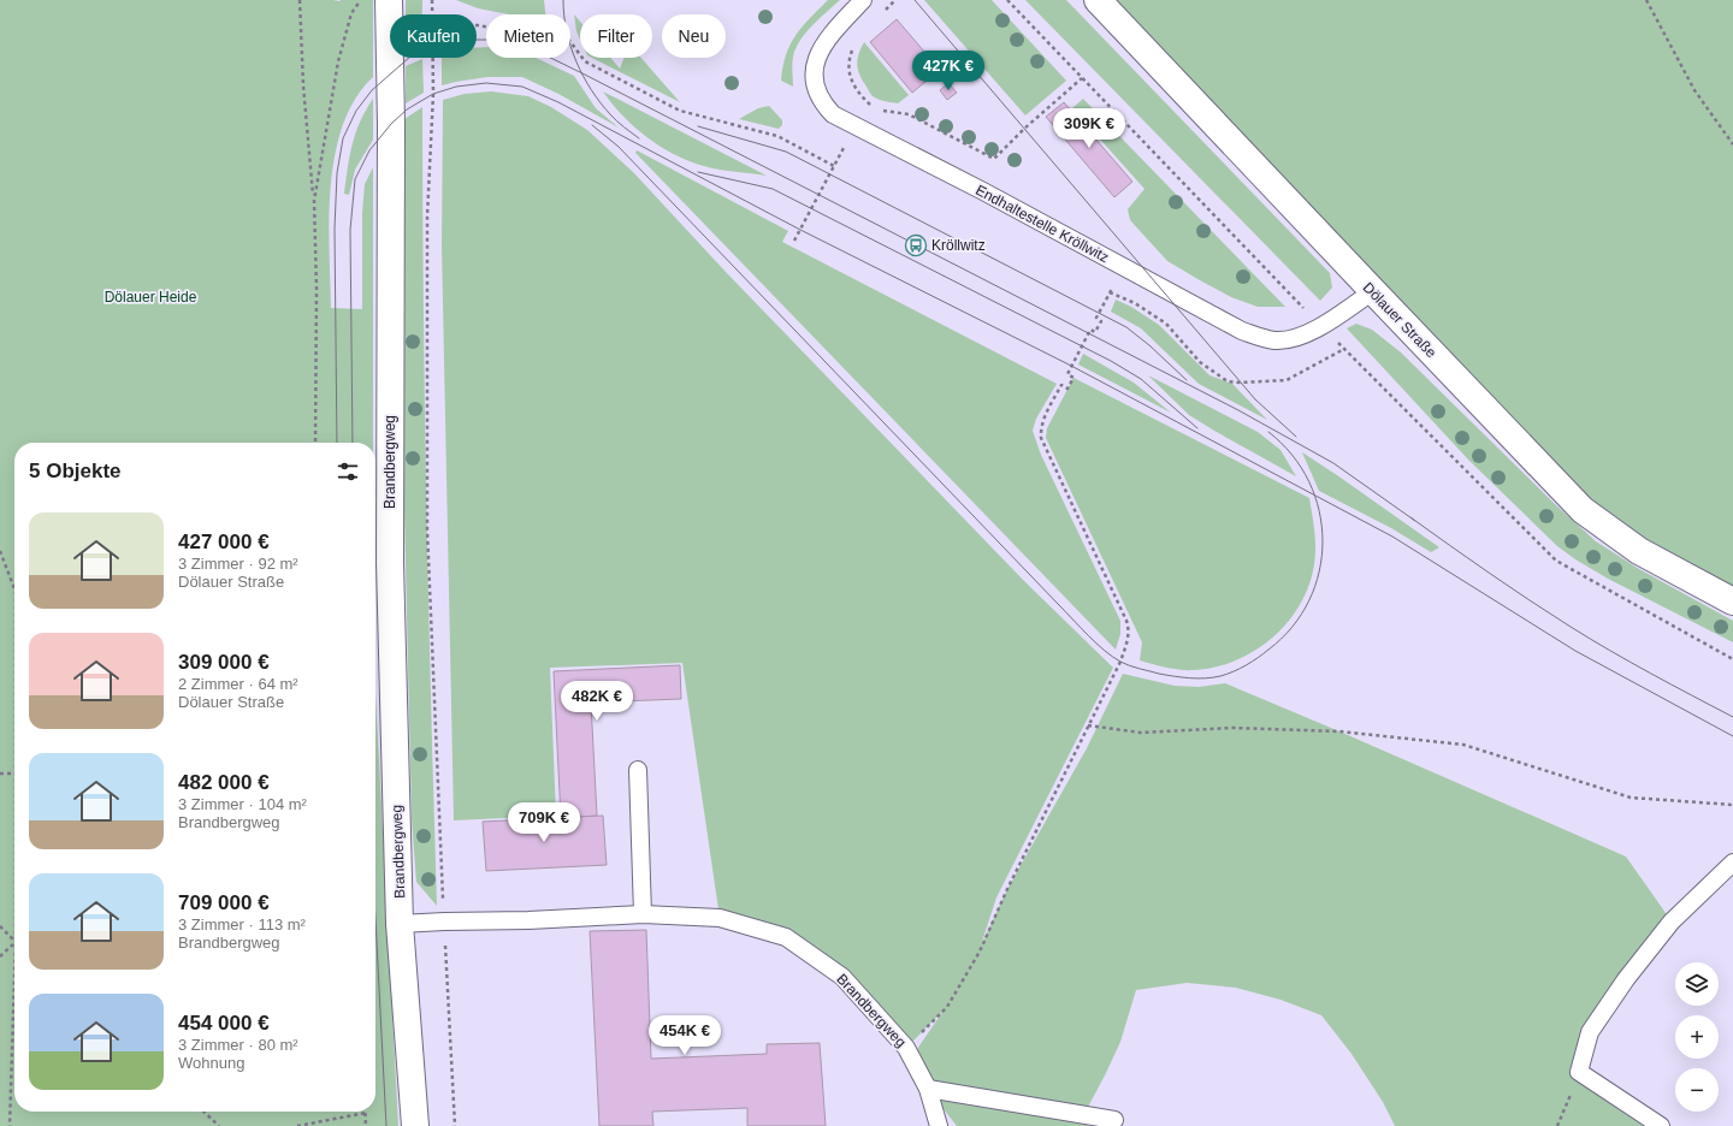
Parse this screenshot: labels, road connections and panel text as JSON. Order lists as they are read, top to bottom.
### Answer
{
  "streets": {
    "main road": ["Dölauer Straße", "Brandbergweg"],
    "lane": ["Endhaltestelle Kröllwitz"]
  },
  "crossings": [
    ["Endhaltestelle Kröllwitz", "Dölauer Straße"]
  ],
  "parks": ["Dölauer Heide"],
  "places": {
    "bus stop": ["Kröllwitz"]
  },
  "page": {
    "chip": [
      "Kaufen",
      "Mieten",
      "Filter",
      "Neu"
    ],
    "price": [
      "427K €",
      "309K €",
      "482K €",
      "709K €",
      "454K €"
    ],
    "heading": "5 Objekte",
    "list": [
      {
        "name": "427 000 €",
        "note": "3 Zimmer · 92 m² · Dölauer Straße"
      },
      {
        "name": "309 000 €",
        "note": "2 Zimmer · 64 m² · Dölauer Straße"
      },
      {
        "name": "482 000 €",
        "note": "3 Zimmer · 104 m² · Brandbergweg"
      },
      {
        "name": "709 000 €",
        "note": "3 Zimmer · 113 m² · Brandbergweg"
      },
      {
        "name": "454 000 €",
        "note": "3 Zimmer · 80 m² · Wohnung"
      }
    ],
    "map_buttons": ["+", "−"]
  }
}
